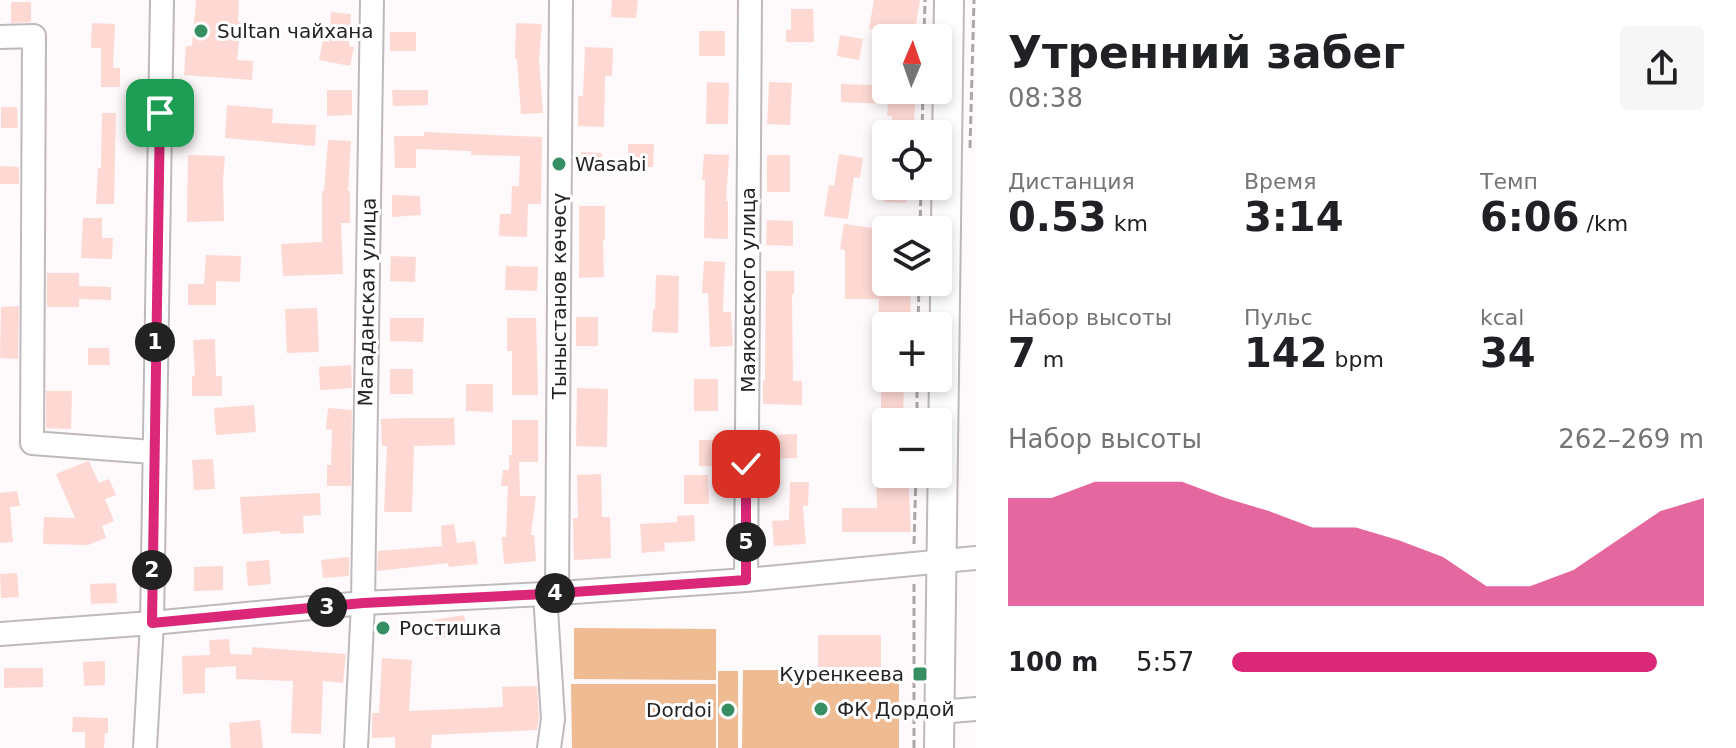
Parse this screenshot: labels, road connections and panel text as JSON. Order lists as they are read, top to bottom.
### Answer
{
  "streets": {
    "street": ["Маяковского улица", "Тыныстанов көчөсү", "Магаданская улица"]
  },
  "places": {
    "other": [
      "Sultan чайхана",
      "Wasabi",
      "Ростишка",
      "ФК Дордой",
      "Dordoi"
    ],
    "transit": ["Куренкеева"]
  },
  "north": "top",
  "page": {
    "heading": ["Утренний забег", "08:38"],
    "map_buttons": ["+", "−"],
    "stats": [
      ["Дистанция", "0.53 km"],
      ["Время", "3:14"],
      ["Темп", "6:06 /km"],
      ["Набор высоты", "7 m"],
      ["Пульс", "142 bpm"],
      ["kcal", "34"]
    ],
    "pins": [
      "1",
      "5",
      "2",
      "4",
      "3"
    ],
    "chart": ["Набор высоты", "262–269 m"],
    "list": [
      {
        "name": "100 m",
        "note": "5:57"
      }
    ]
  }
}
